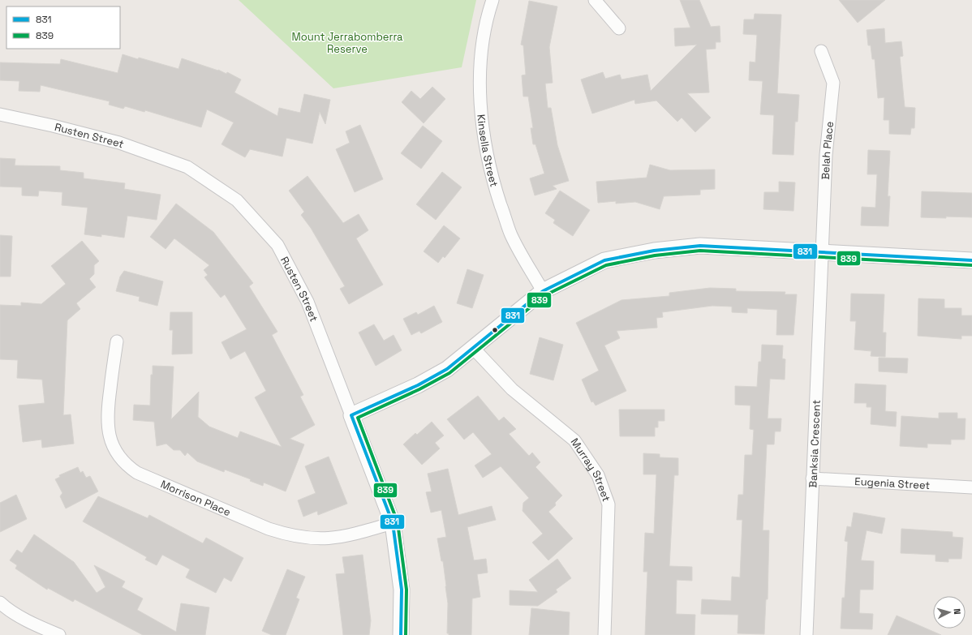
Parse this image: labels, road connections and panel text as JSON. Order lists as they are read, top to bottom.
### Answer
{
  "streets": {
    "street": [
      "Rusten Street",
      "Kinsella Street",
      "Belah Place",
      "Banksia Crescent",
      "Murray Street",
      "Eugenia Street",
      "Morrison Place"
    ]
  },
  "crossings": [
    ["Rusten Street", "Morrison Place"],
    ["Belah Place", "Banksia Crescent"],
    ["Banksia Crescent", "Eugenia Street"]
  ],
  "parks": ["Mount Jerrabomberra Reserve"],
  "lines": ["transit line 831", "transit line 839"],
  "legend": ["831", "839"],
  "north": "right"
}
